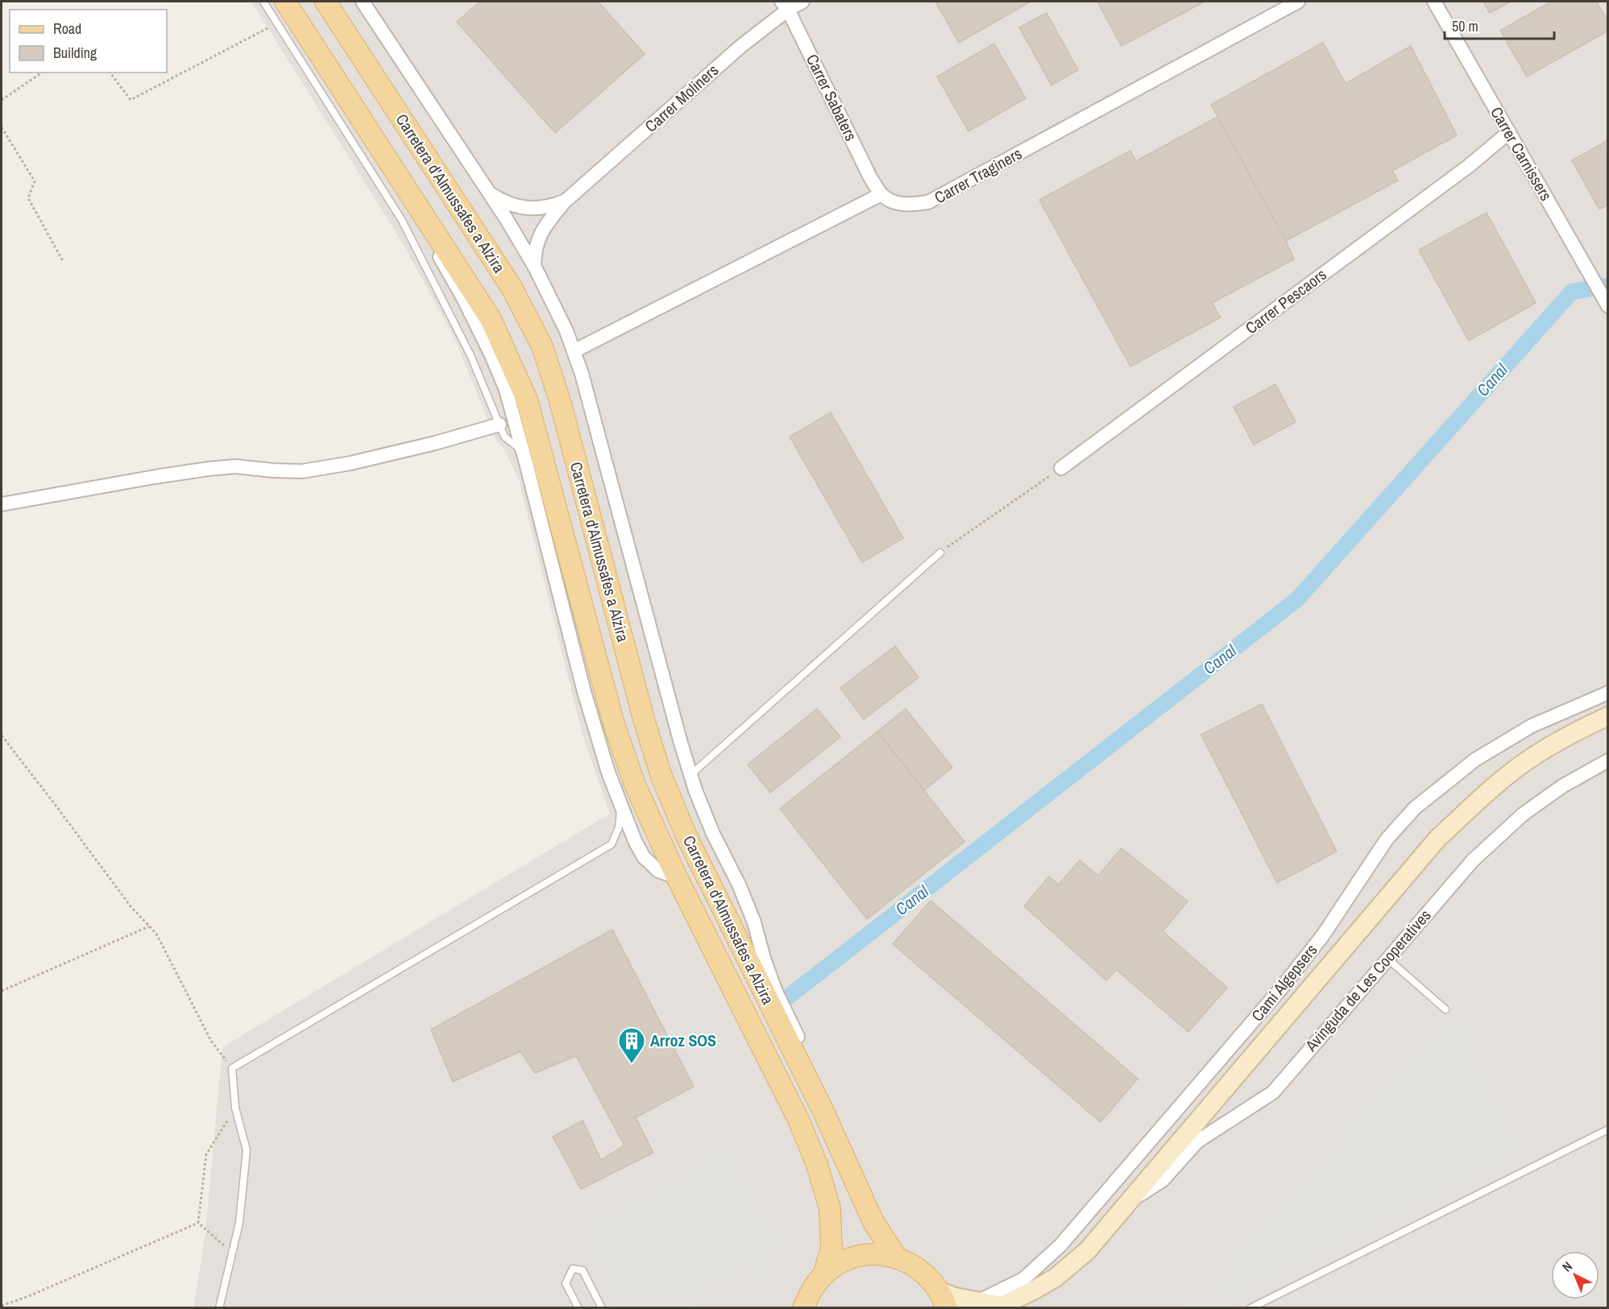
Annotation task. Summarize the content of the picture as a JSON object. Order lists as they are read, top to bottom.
{
  "streets": {
    "main road": ["Carretera d'Almussafes a Alzira"],
    "street": [
      "Carrer Sabaters",
      "Carrer Moliners",
      "Carrer Carnissers",
      "Carrer Traginers",
      "Carrer Pescaors",
      "Avinguda de Les Cooperatives",
      "Camí Algepsers"
    ]
  },
  "crossings": [
    ["Carrer Sabaters", "Carrer Moliners"],
    ["Carrer Sabaters", "Carrer Traginers"],
    ["Carrer Moliners", "Carretera d'Almussafes a Alzira"],
    ["Carrer Carnissers", "Carrer Pescaors"]
  ],
  "water": ["Canal"],
  "places": {
    "building": ["Arroz SOS"]
  },
  "legend": ["Road", "Building"],
  "scale_bar": "50 m",
  "north": "top left"
}
